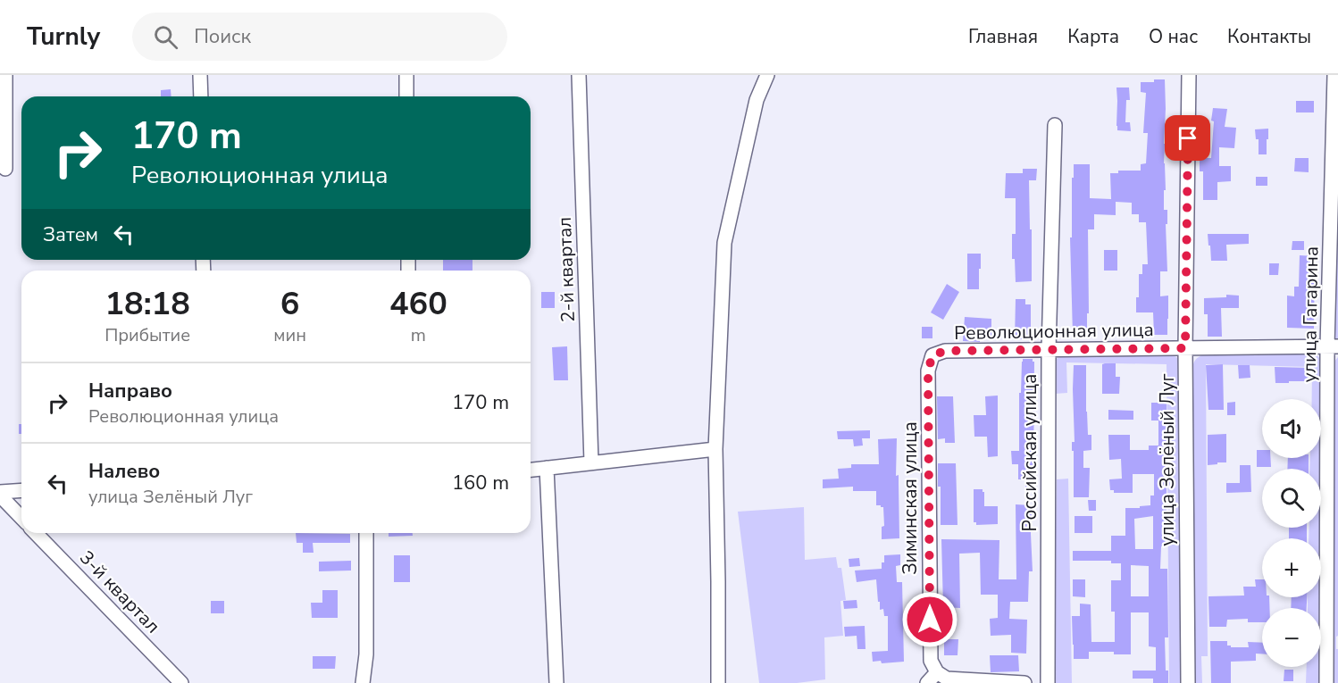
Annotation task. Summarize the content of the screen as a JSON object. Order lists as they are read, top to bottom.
{
  "streets": {
    "street": [
      "2-й квартал",
      "улица Гагарина",
      "Революционная улица",
      "Российская улица",
      "улица Зелёный Луг",
      "Зиминская улица",
      "3-й квартал"
    ]
  },
  "crossings": [
    ["улица Гагарина", "Революционная улица"],
    ["Революционная улица", "Российская улица"],
    ["Революционная улица", "улица Зелёный Луг"],
    ["Революционная улица", "Зиминская улица"]
  ],
  "page": {
    "header": "Turnly",
    "search": "Поиск",
    "nav": [
      "Главная",
      "Карта",
      "О нас",
      "Контакты"
    ],
    "turn": ["170 m", "Революционная улица"],
    "then": "Затем",
    "eta": [
      "18:18",
      "Прибытие",
      "6",
      "мин",
      "460",
      "m"
    ],
    "list": [
      {
        "name": "Направо",
        "note": "Революционная улица",
        "value": "170 m"
      },
      {
        "name": "Налево",
        "note": "улица Зелёный Луг",
        "value": "160 m"
      }
    ],
    "map_buttons": ["+", "−"]
  }
}
